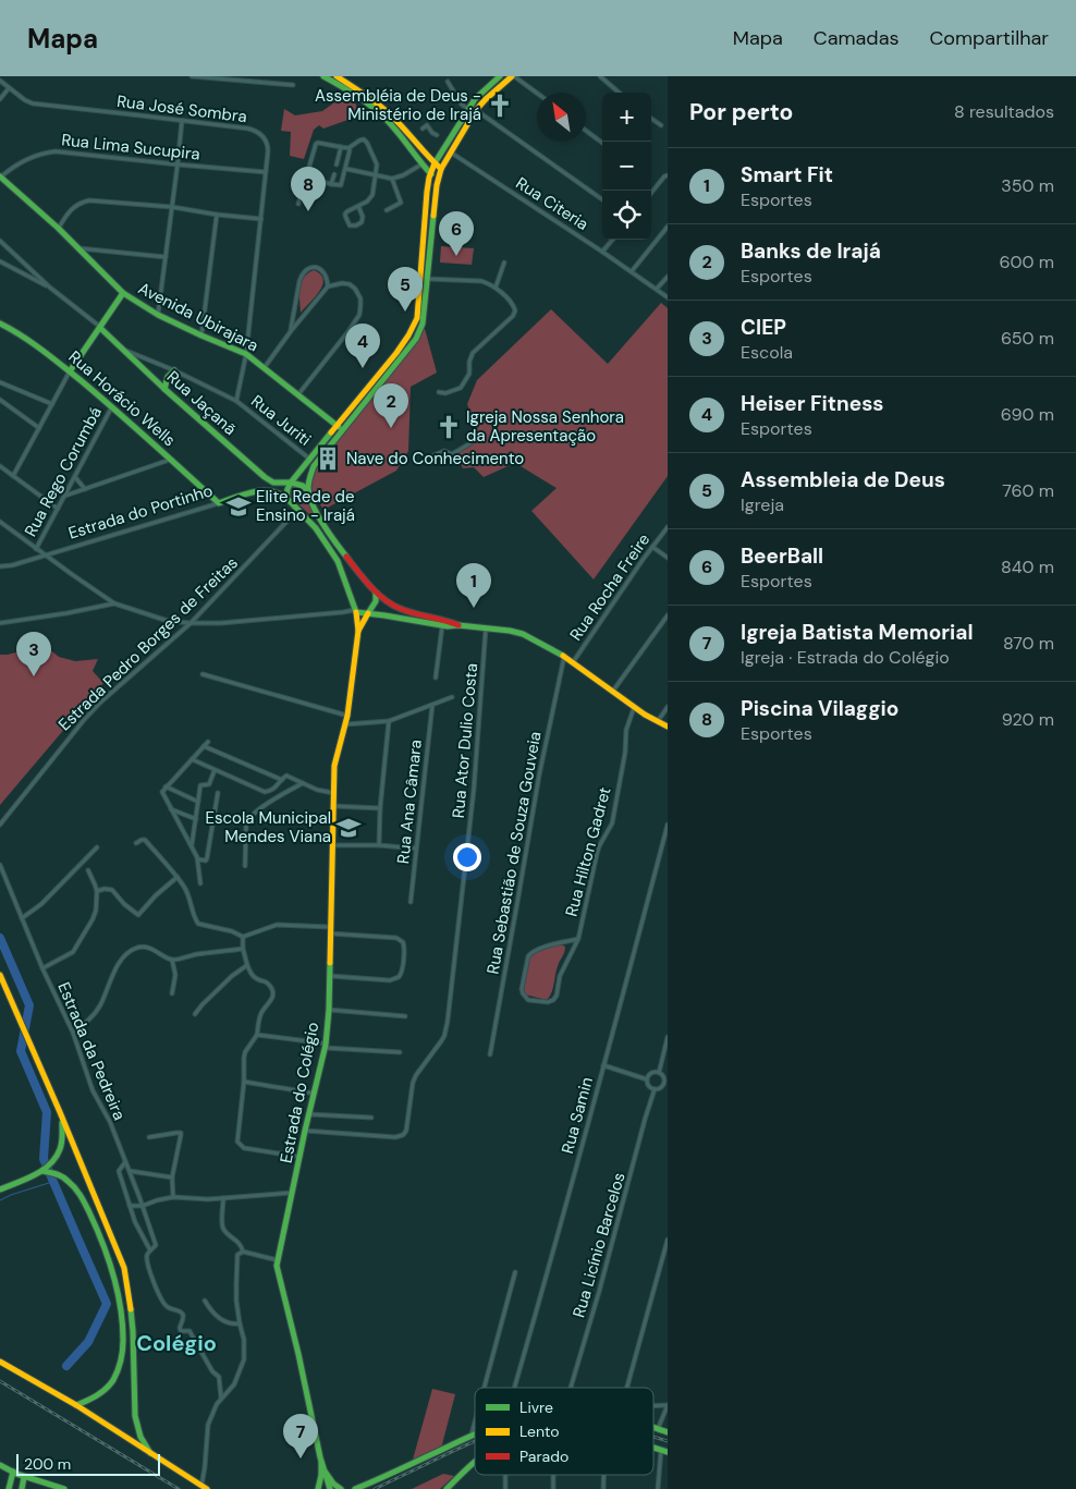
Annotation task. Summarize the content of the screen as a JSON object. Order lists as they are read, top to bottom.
{
  "streets": {
    "main road": [
      "Avenida Ubirajara",
      "Rua Horácio Wells",
      "Rua Jaçanã",
      "Estrada do Portinho",
      "Estrada do Colégio"
    ],
    "street": [
      "Rua José Sombra",
      "Rua Lima Sucupira",
      "Rua Citeria",
      "Rua Juriti",
      "Rua Rego Corumbá",
      "Rua Rocha Freire",
      "Estrada Pedro Borges de Freitas",
      "Rua Ator Dulio Costa",
      "Rua Ana Câmara",
      "Rua Hilton Gadret",
      "Rua Sebastião de Souza Gouveia",
      "Estrada da Pedreira",
      "Rua Samin",
      "Rua Licínio Barcelos"
    ]
  },
  "crossings": [
    ["Rua José Sombra", "Rua Lima Sucupira"],
    ["Rua José Sombra", "Avenida Ubirajara"],
    ["Rua José Sombra", "Rua Juriti"],
    ["Rua Lima Sucupira", "Avenida Ubirajara"],
    ["Rua Horácio Wells", "Rua Rego Corumbá"],
    ["Rua Horácio Wells", "Estrada do Portinho"],
    ["Rua Jaçanã", "Rua Juriti"],
    ["Estrada do Portinho", "Estrada do Colégio"],
    ["Estrada Pedro Borges de Freitas", "Estrada do Colégio"],
    ["Rua Ator Dulio Costa", "Estrada do Colégio"]
  ],
  "districts": ["Colégio"],
  "places": {
    "church": ["Assembléia de Deus - Ministério de Irajá", "Igreja Nossa Senhora da Apresentação"],
    "building": ["Nave do Conhecimento"],
    "school or university": ["Elite Rede de Ensino - Irajá", "Escola Municipal Mendes Viana"]
  },
  "legend": ["Livre", "Lento", "Parado"],
  "scale_bar": "200 m",
  "north": "top left",
  "page": {
    "header": "Mapa",
    "nav": ["Mapa", "Camadas", "Compartilhar"],
    "heading": ["Por perto", "8 resultados"],
    "map_buttons": ["+", "−"],
    "list": [
      {
        "mark": "1",
        "name": "Smart Fit",
        "note": "Esportes",
        "value": "350 m"
      },
      {
        "mark": "2",
        "name": "Banks de Irajá",
        "note": "Esportes",
        "value": "600 m"
      },
      {
        "mark": "3",
        "name": "CIEP",
        "note": "Escola",
        "value": "650 m"
      },
      {
        "mark": "4",
        "name": "Heiser Fitness",
        "note": "Esportes",
        "value": "690 m"
      },
      {
        "mark": "5",
        "name": "Assembleia de Deus",
        "note": "Igreja",
        "value": "760 m"
      },
      {
        "mark": "6",
        "name": "BeerBall",
        "note": "Esportes",
        "value": "840 m"
      },
      {
        "mark": "7",
        "name": "Igreja Batista Memorial",
        "note": "Igreja · Estrada do Colégio",
        "value": "870 m"
      },
      {
        "mark": "8",
        "name": "Piscina Vilaggio",
        "note": "Esportes",
        "value": "920 m"
      }
    ],
    "pins": [
      "8",
      "6",
      "5",
      "4",
      "2",
      "1",
      "3",
      "7"
    ],
    "scale": "200 m"
  }
}
